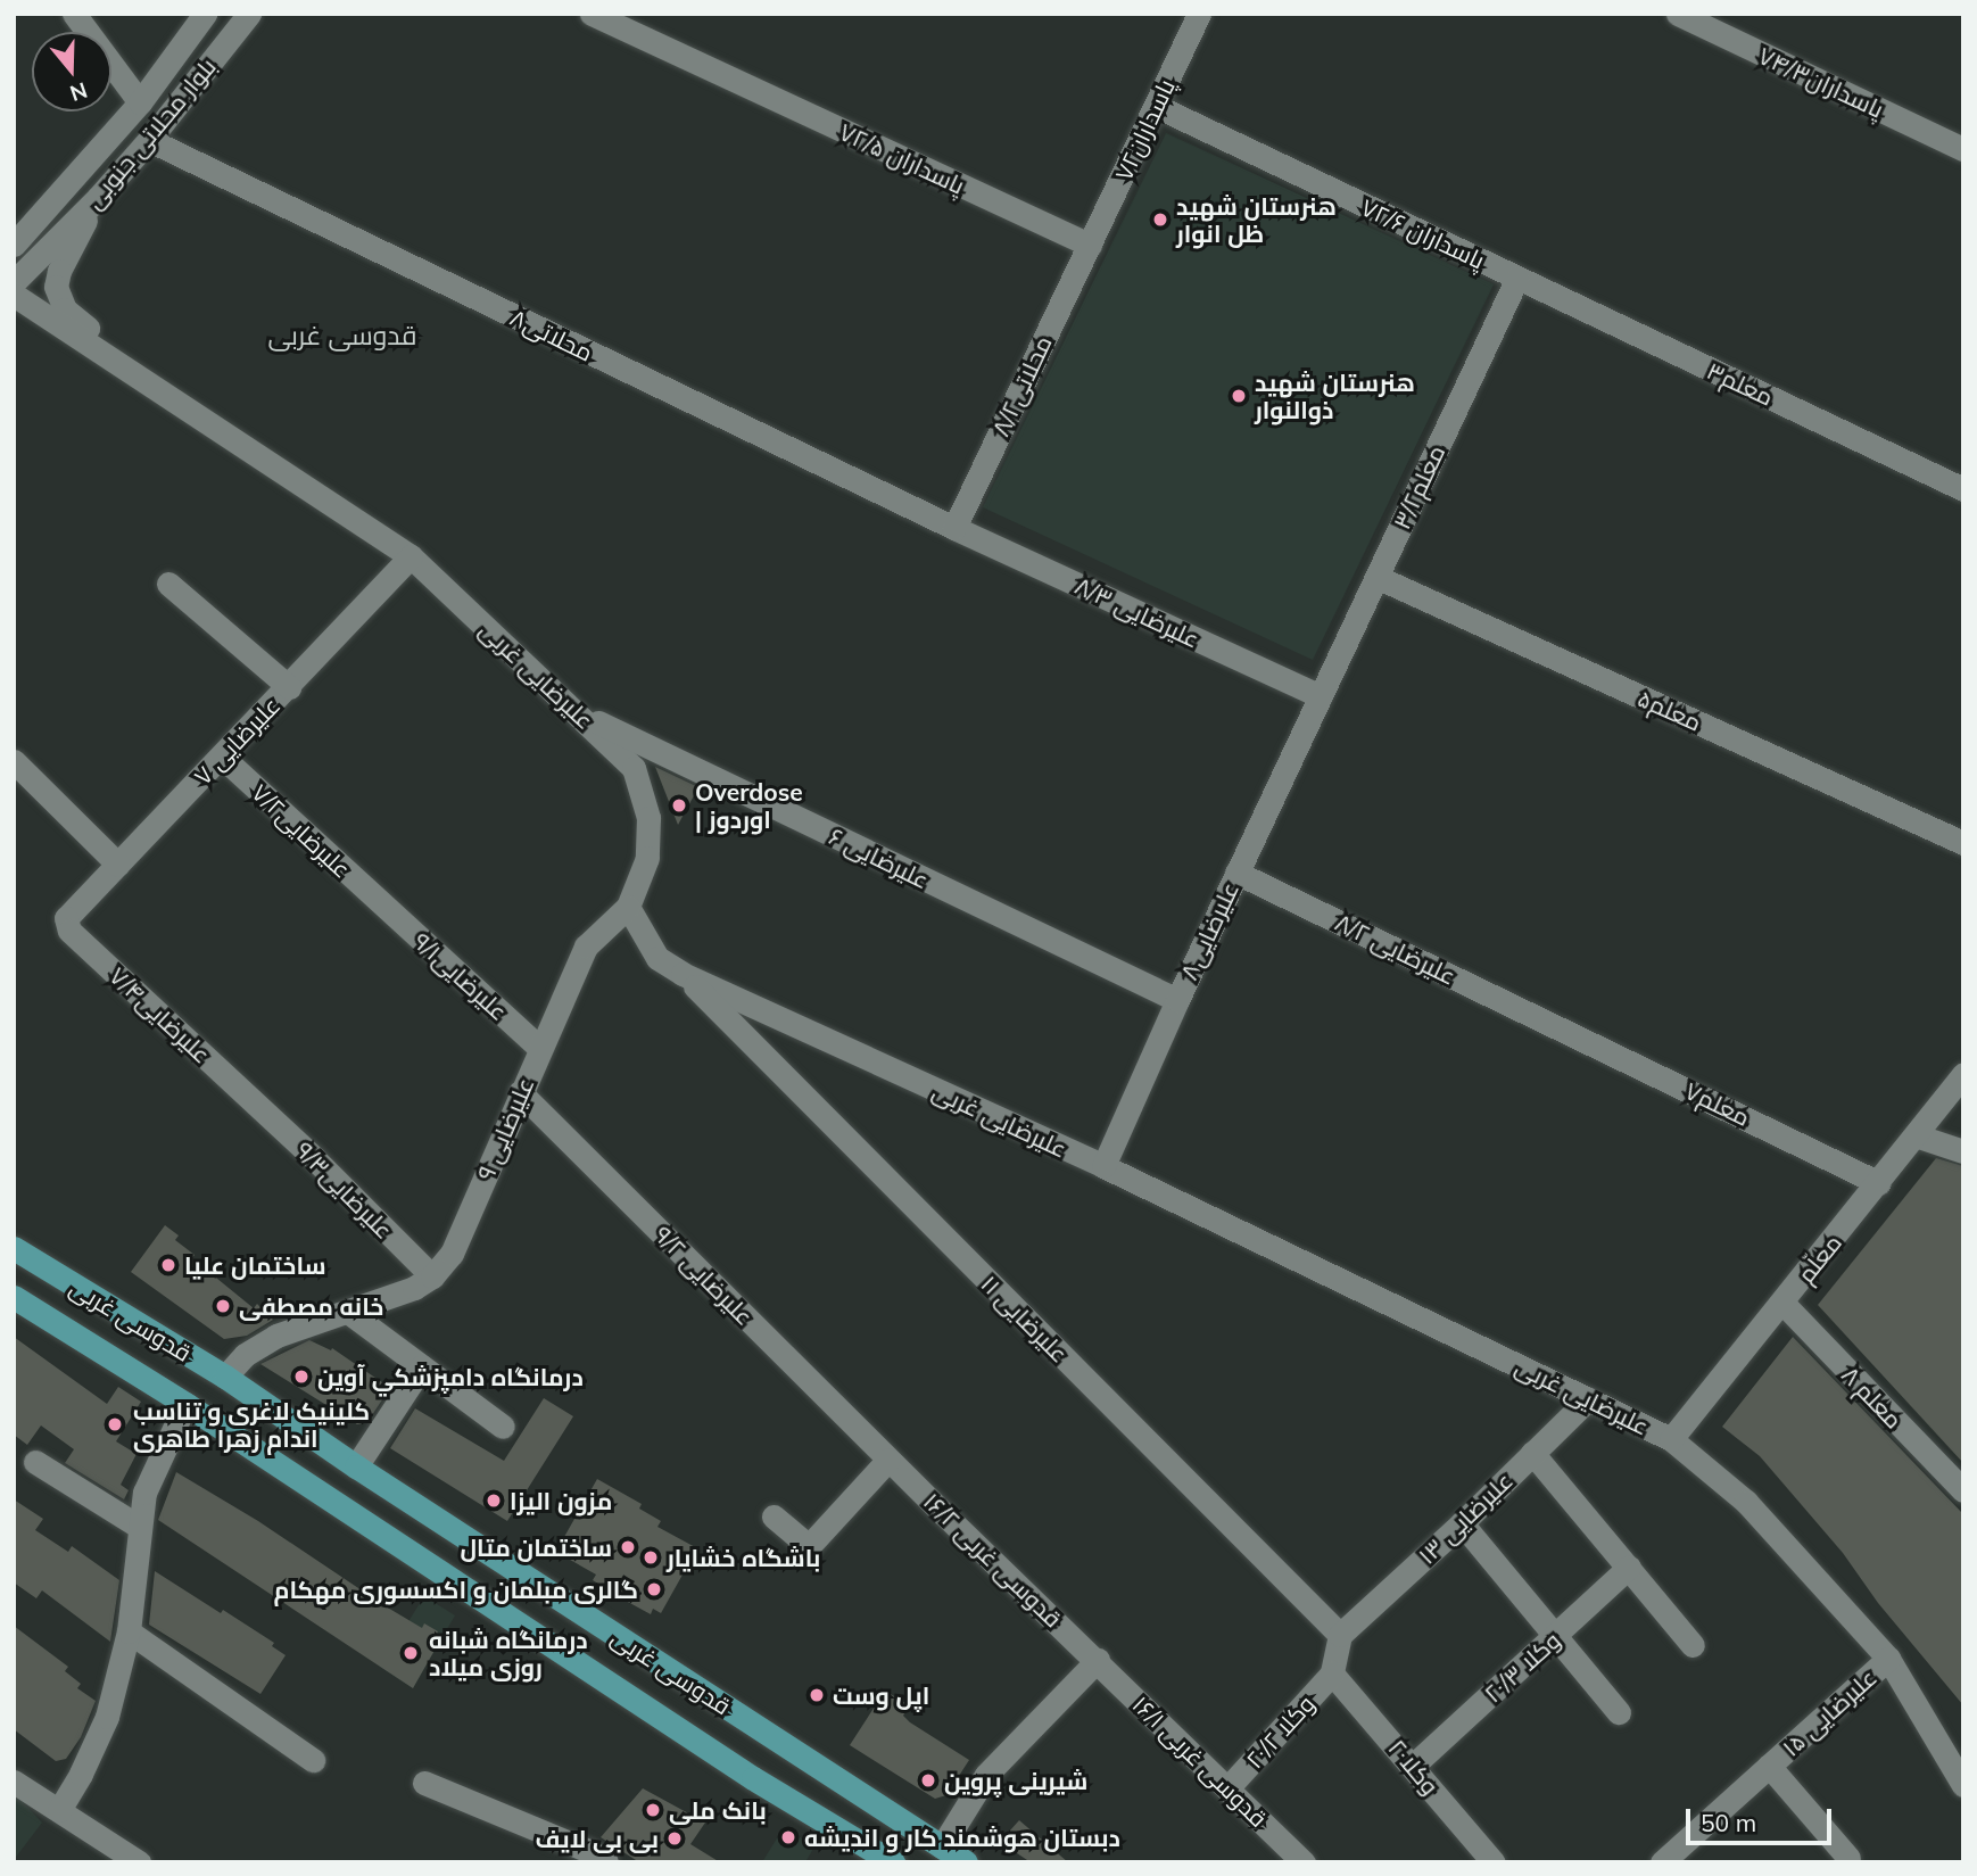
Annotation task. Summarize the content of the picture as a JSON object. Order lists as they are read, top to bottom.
{
  "streets": {
    "main road": ["قدوسی غربی"],
    "street": [
      "پاسداران۷۴/۳",
      "پاسداران۷۲",
      "بلوار محلاتی جنوبی",
      "۷۲/۵ پاسداران",
      "۷۲/۶ پاسداران",
      "محلاتی۸",
      "معلم۳",
      "محلاتی۸/۲",
      "معلم۳/۲",
      "۸/۳ علیرضایی",
      "علیرضایی غربی",
      "معلم۵",
      "۷ علیرضایی",
      "علیرضایی۷/۲",
      "۶ علیرضایی",
      "علیرضایی۸",
      "علیرضایی ۸/۲",
      "علیرضایی۹/۱",
      "علیرضایی۷/۴",
      "معلم۷",
      "۹ علیرضایی",
      "علیرضایی۹/۳",
      "معلّم",
      "۹/۲ علیرضایی",
      "۱۱ علیرضایی",
      "۸ معلم",
      "۱۳ علیرضایی",
      "۱۶/۲ قدوسی غربی",
      "وکلا ۲۰/۳",
      "۱۵ علیرضایی",
      "وکلا ۲۰/۲",
      "۱۶/۱ قدوسی غربی",
      "وکلا۲۰"
    ]
  },
  "crossings": [
    ["پاسداران۷۲", "۷۲/۵ پاسداران"],
    ["پاسداران۷۲", "۷۲/۶ پاسداران"],
    ["پاسداران۷۲", "محلاتی۸/۲"],
    ["بلوار محلاتی جنوبی", "محلاتی۸"],
    ["بلوار محلاتی جنوبی", "علیرضایی غربی"],
    ["۷۲/۵ پاسداران", "محلاتی۸/۲"],
    ["۷۲/۶ پاسداران", "معلم۳"],
    ["۷۲/۶ پاسداران", "معلم۳/۲"],
    ["محلاتی۸", "محلاتی۸/۲"],
    ["محلاتی۸", "۸/۳ علیرضایی"],
    ["معلم۳", "معلم۳/۲"],
    ["محلاتی۸/۲", "۸/۳ علیرضایی"],
    ["معلم۳/۲", "۸/۳ علیرضایی"],
    ["معلم۳/۲", "معلم۵"],
    ["معلم۳/۲", "علیرضایی۸"],
    ["۸/۳ علیرضایی", "علیرضایی۸"],
    ["علیرضایی غربی", "۷ علیرضایی"],
    ["علیرضایی غربی", "۶ علیرضایی"],
    ["علیرضایی غربی", "علیرضایی۸"],
    ["علیرضایی غربی", "۹ علیرضایی"],
    ["علیرضایی غربی", "معلّم"],
    ["علیرضایی غربی", "۱۱ علیرضایی"],
    ["علیرضایی غربی", "۱۳ علیرضایی"],
    ["علیرضایی غربی", "۱۵ علیرضایی"],
    ["۷ علیرضایی", "علیرضایی۷/۲"],
    ["۷ علیرضایی", "علیرضایی۷/۴"],
    ["علیرضایی۷/۲", "علیرضایی۹/۱"],
    ["۶ علیرضایی", "علیرضایی۸"],
    ["علیرضایی۸", "علیرضایی ۸/۲"],
    ["علیرضایی ۸/۲", "معلم۷"],
    ["علیرضایی۹/۱", "۹ علیرضایی"],
    ["علیرضایی۷/۴", "علیرضایی۹/۳"],
    ["معلم۷", "معلّم"],
    ["۹ علیرضایی", "علیرضایی۹/۳"],
    ["۹ علیرضایی", "۹/۲ علیرضایی"],
    ["معلّم", "۸ معلم"],
    ["۹/۲ علیرضایی", "۱۶/۲ قدوسی غربی"],
    ["۱۱ علیرضایی", "۱۳ علیرضایی"],
    ["۱۶/۲ قدوسی غربی", "۱۶/۱ قدوسی غربی"],
    ["وکلا ۲۰/۳", "وکلا۲۰"],
    ["وکلا ۲۰/۲", "۱۶/۱ قدوسی غربی"],
    ["وکلا ۲۰/۲", "وکلا۲۰"]
  ],
  "districts": ["قدوسی غربی"],
  "places": [
    "هنرستان شهید ظل انوار",
    "هنرستان شهید ذوالنوار",
    "Overdose | اوردوز",
    "ساختمان علیا",
    "خانه مصطفی",
    "درمانگاه دامپزشكي آوين",
    "کلینیک لاغری و تناسب اندام زهرا طاهری",
    "مزون الیزا",
    "ساختمان متال",
    "باشگاه خشایار",
    "گالری مبلمان و اکسسوری مهکام",
    "درمانگاه شبانه روزی میلاد",
    "اپل وست",
    "شیرینی پروین",
    "بانک ملی",
    "دبستان هوشمند کار و اندیشه",
    "بی بی لایف"
  ],
  "scale_bar": "50 m",
  "north": "bottom"
}
